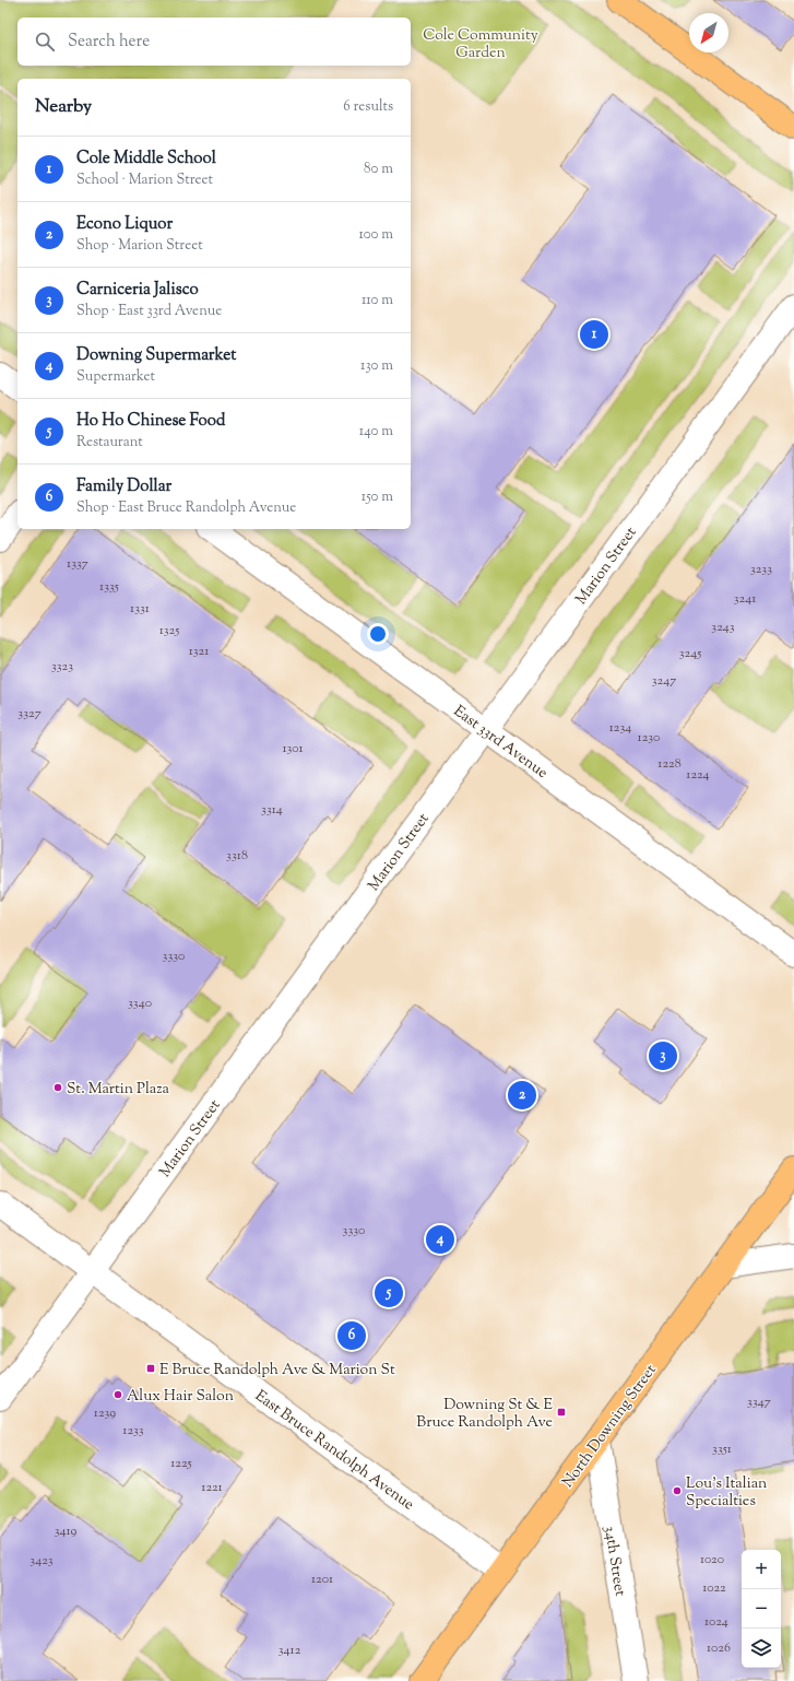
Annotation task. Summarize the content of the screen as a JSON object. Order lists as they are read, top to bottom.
{
  "streets": {
    "main road": ["North Downing Street"],
    "street": [
      "Marion Street",
      "East 33rd Avenue",
      "East Bruce Randolph Avenue",
      "34th Street"
    ]
  },
  "crossings": [
    ["Marion Street", "East 33rd Avenue"],
    ["Marion Street", "East Bruce Randolph Avenue"],
    ["North Downing Street", "East Bruce Randolph Avenue"],
    ["North Downing Street", "34th Street"]
  ],
  "parks": ["Cole Community Garden"],
  "places": {
    "other": ["St. Martin Plaza", "Alux Hair Salon", "Lou's Italian Specialties"],
    "transit": ["E Bruce Randolph Ave & Marion St", "Downing St & E Bruce Randolph Ave"]
  },
  "house_numbers": [
    "1337",
    "3233",
    "1335",
    "3241",
    "1331",
    "3243",
    "1325",
    "1321",
    "3245",
    "3323",
    "3247",
    "3327",
    "1234",
    "1230",
    "1301",
    "1228",
    "1224",
    "3314",
    "3318",
    "3330",
    "3340",
    "3330",
    "3347",
    "1239",
    "1233",
    "3351",
    "1225",
    "1221",
    "3419",
    "1020",
    "3423",
    "1201",
    "1022",
    "1024",
    "1026",
    "3412"
  ],
  "north": "bottom left",
  "page": {
    "search": "Search here",
    "heading": ["Nearby", "6 results"],
    "list": [
      {
        "mark": "1",
        "name": "Cole Middle School",
        "note": "School · Marion Street",
        "value": "80 m"
      },
      {
        "mark": "2",
        "name": "Econo Liquor",
        "note": "Shop · Marion Street",
        "value": "100 m"
      },
      {
        "mark": "3",
        "name": "Carniceria Jalisco",
        "note": "Shop · East 33rd Avenue",
        "value": "110 m"
      },
      {
        "mark": "4",
        "name": "Downing Supermarket",
        "note": "Supermarket",
        "value": "130 m"
      },
      {
        "mark": "5",
        "name": "Ho Ho Chinese Food",
        "note": "Restaurant",
        "value": "140 m"
      },
      {
        "mark": "6",
        "name": "Family Dollar",
        "note": "Shop · East Bruce Randolph Avenue",
        "value": "150 m"
      }
    ],
    "pins": [
      "1",
      "3",
      "2",
      "4",
      "5",
      "6"
    ],
    "map_buttons": ["+", "−"]
  }
}
